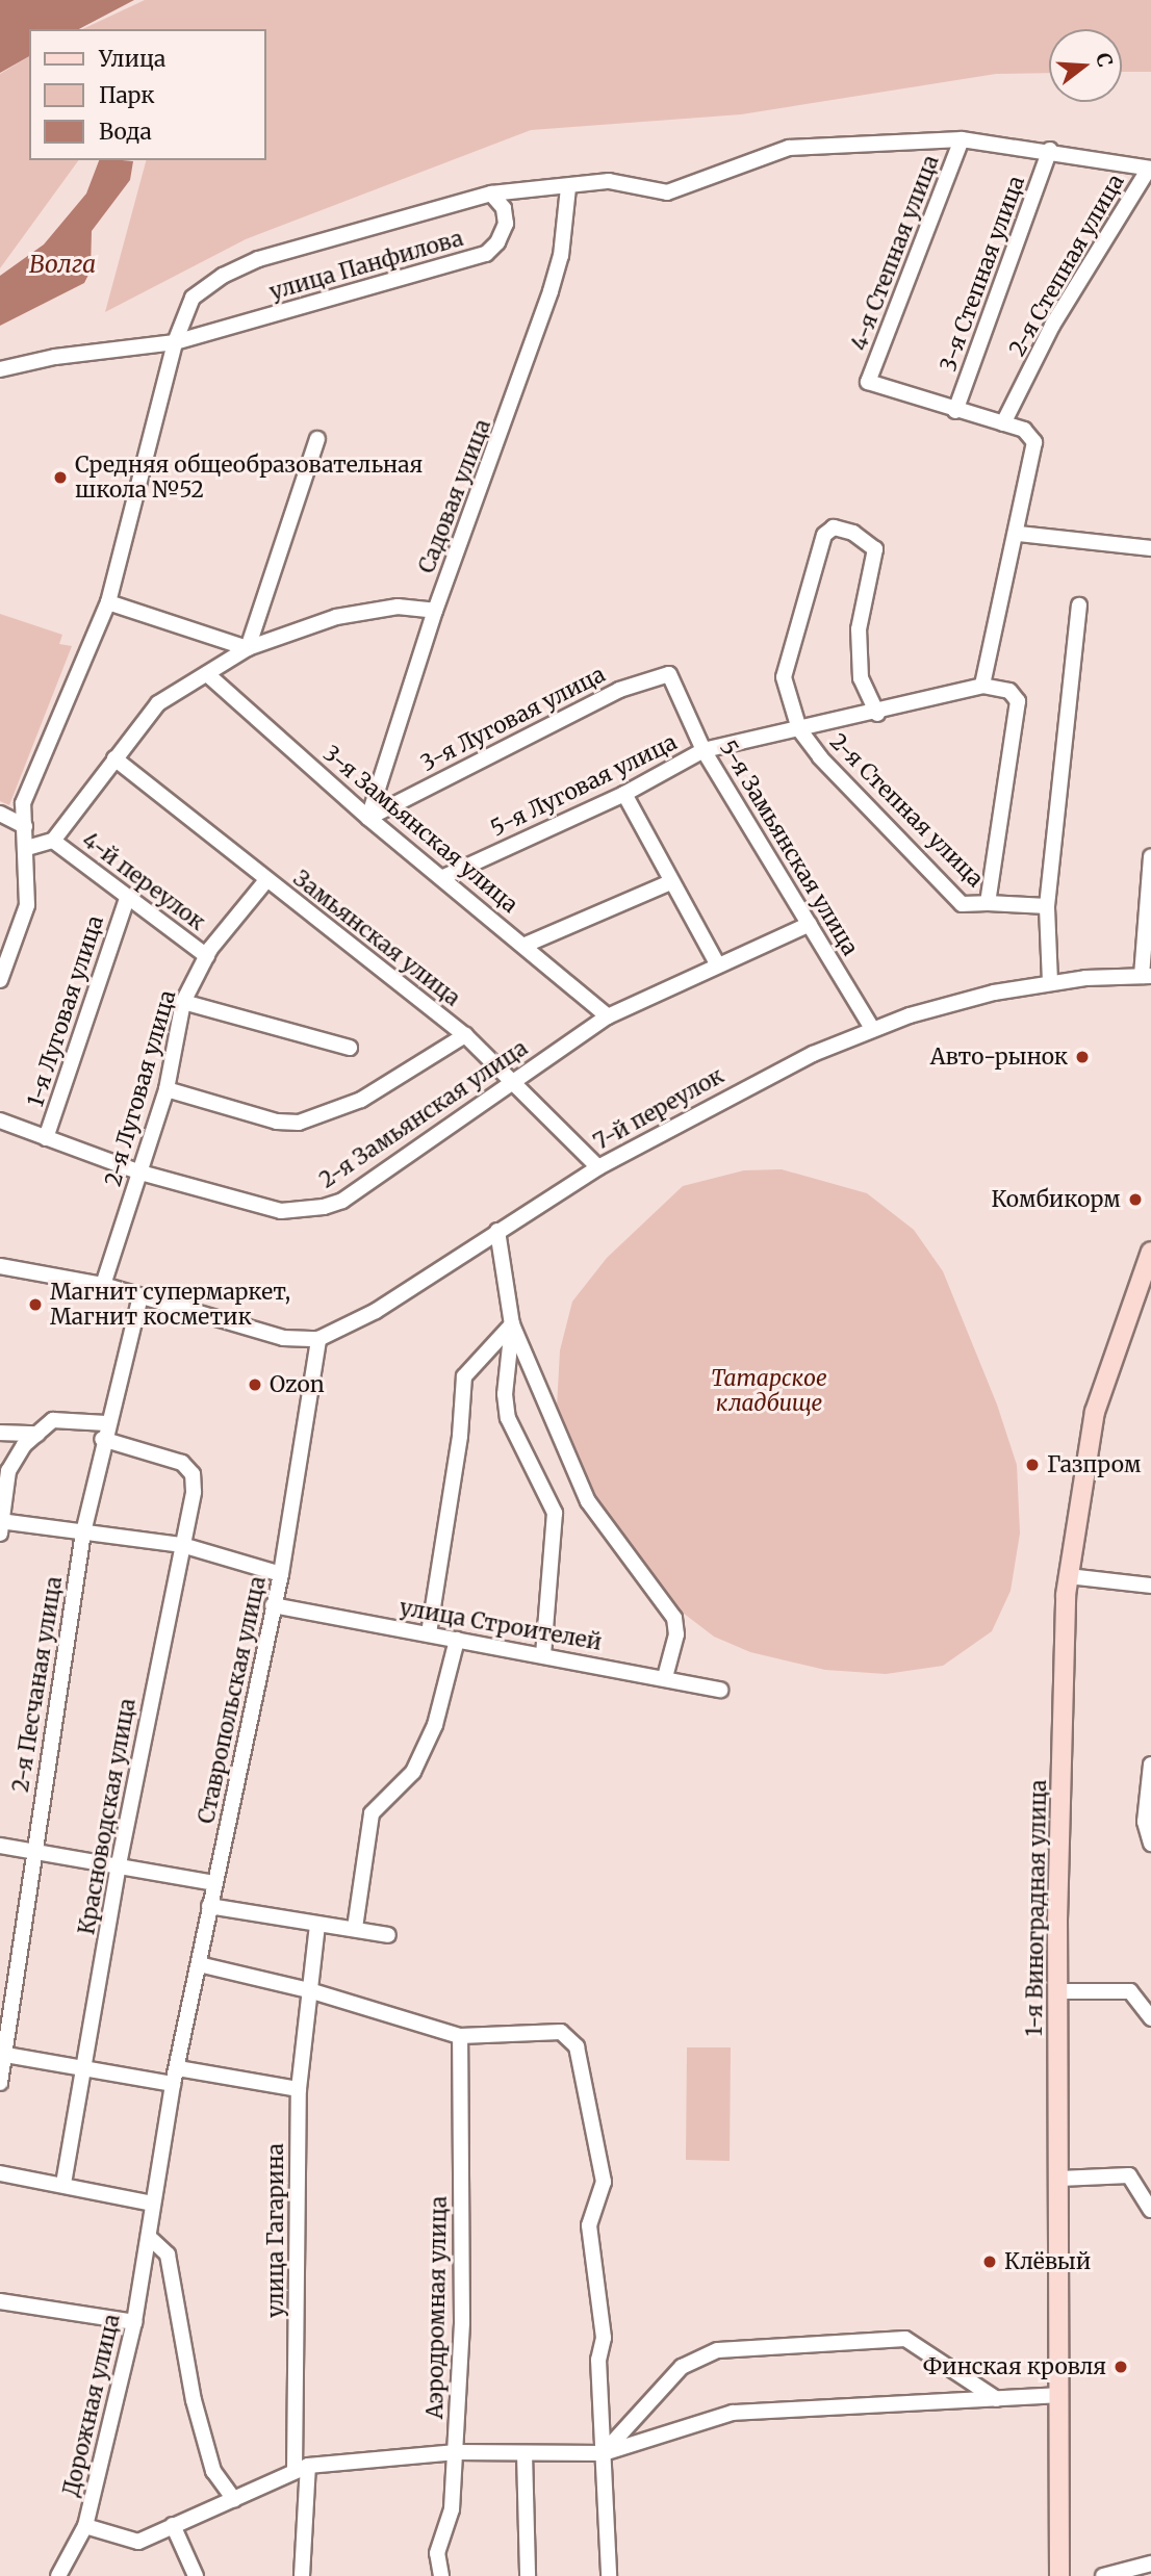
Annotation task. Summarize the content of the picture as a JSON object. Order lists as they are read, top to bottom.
{
  "streets": {
    "main road": ["1-я Виноградная улица"],
    "street": [
      "4-я Степная улица",
      "улица Панфилова",
      "2-я Степная улица",
      "3-я Степная улица",
      "Садовая улица",
      "3-я Луговая улица",
      "5-я Луговая улица",
      "3-я Замьянская улица",
      "5-я Замьянская улица",
      "4-й переулок",
      "Замьянская улица",
      "1-я Луговая улица",
      "2-я Луговая улица",
      "7-й переулок",
      "2-я Замьянская улица",
      "улица Строителей",
      "2-я Песчаная улица",
      "Ставропольская улица",
      "Красноводская улица",
      "улица Гагарина",
      "Аэродромная улица",
      "Дорожная улица"
    ]
  },
  "crossings": [
    ["4-я Степная улица", "3-я Степная улица"],
    ["2-я Степная улица", "5-я Луговая улица"],
    ["Садовая улица", "3-я Луговая улица"],
    ["Садовая улица", "3-я Замьянская улица"],
    ["3-я Луговая улица", "3-я Замьянская улица"],
    ["3-я Луговая улица", "5-я Замьянская улица"],
    ["5-я Луговая улица", "3-я Замьянская улица"],
    ["5-я Луговая улица", "5-я Замьянская улица"],
    ["3-я Замьянская улица", "2-я Замьянская улица"],
    ["5-я Замьянская улица", "7-й переулок"],
    ["5-я Замьянская улица", "2-я Замьянская улица"],
    ["4-й переулок", "1-я Луговая улица"],
    ["4-й переулок", "2-я Луговая улица"],
    ["Замьянская улица", "2-я Луговая улица"],
    ["Замьянская улица", "7-й переулок"],
    ["Замьянская улица", "2-я Замьянская улица"],
    ["1-я Луговая улица", "2-я Замьянская улица"],
    ["2-я Луговая улица", "2-я Замьянская улица"],
    ["7-й переулок", "Ставропольская улица"],
    ["улица Строителей", "Ставропольская улица"],
    ["2-я Песчаная улица", "Красноводская улица"],
    ["Ставропольская улица", "Дорожная улица"]
  ],
  "water": ["Волга"],
  "parks": ["Татарское кладбище"],
  "places": [
    "Средняя общеобразовательная школа №52",
    "Авто-рынок",
    "Комбикорм",
    "Магнит супермаркет, Магнит косметик",
    "Ozon",
    "Газпром",
    "Клёвый",
    "Финская кровля"
  ],
  "legend": ["Улица", "Парк", "Вода"],
  "north": "right"
}
